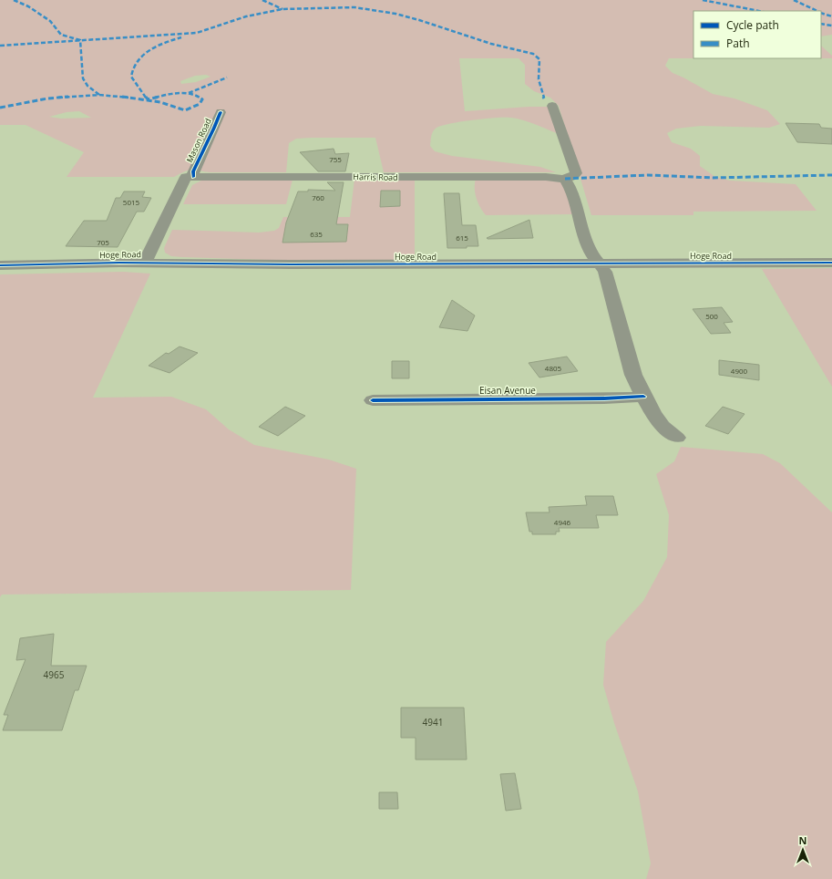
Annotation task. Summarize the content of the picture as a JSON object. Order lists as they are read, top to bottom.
{
  "streets": {
    "street": [
      "Mason Road",
      "Harris Road",
      "Hoge Road",
      "Eisan Avenue"
    ]
  },
  "crossings": [
    ["Mason Road", "Harris Road"],
    ["Mason Road", "Hoge Road"]
  ],
  "house_numbers": [
    "755",
    "760",
    "5015",
    "635",
    "615",
    "705",
    "500",
    "4805",
    "4900",
    "4946",
    "4965",
    "4941"
  ],
  "legend": ["Cycle path", "Path"],
  "north": "top"
}
